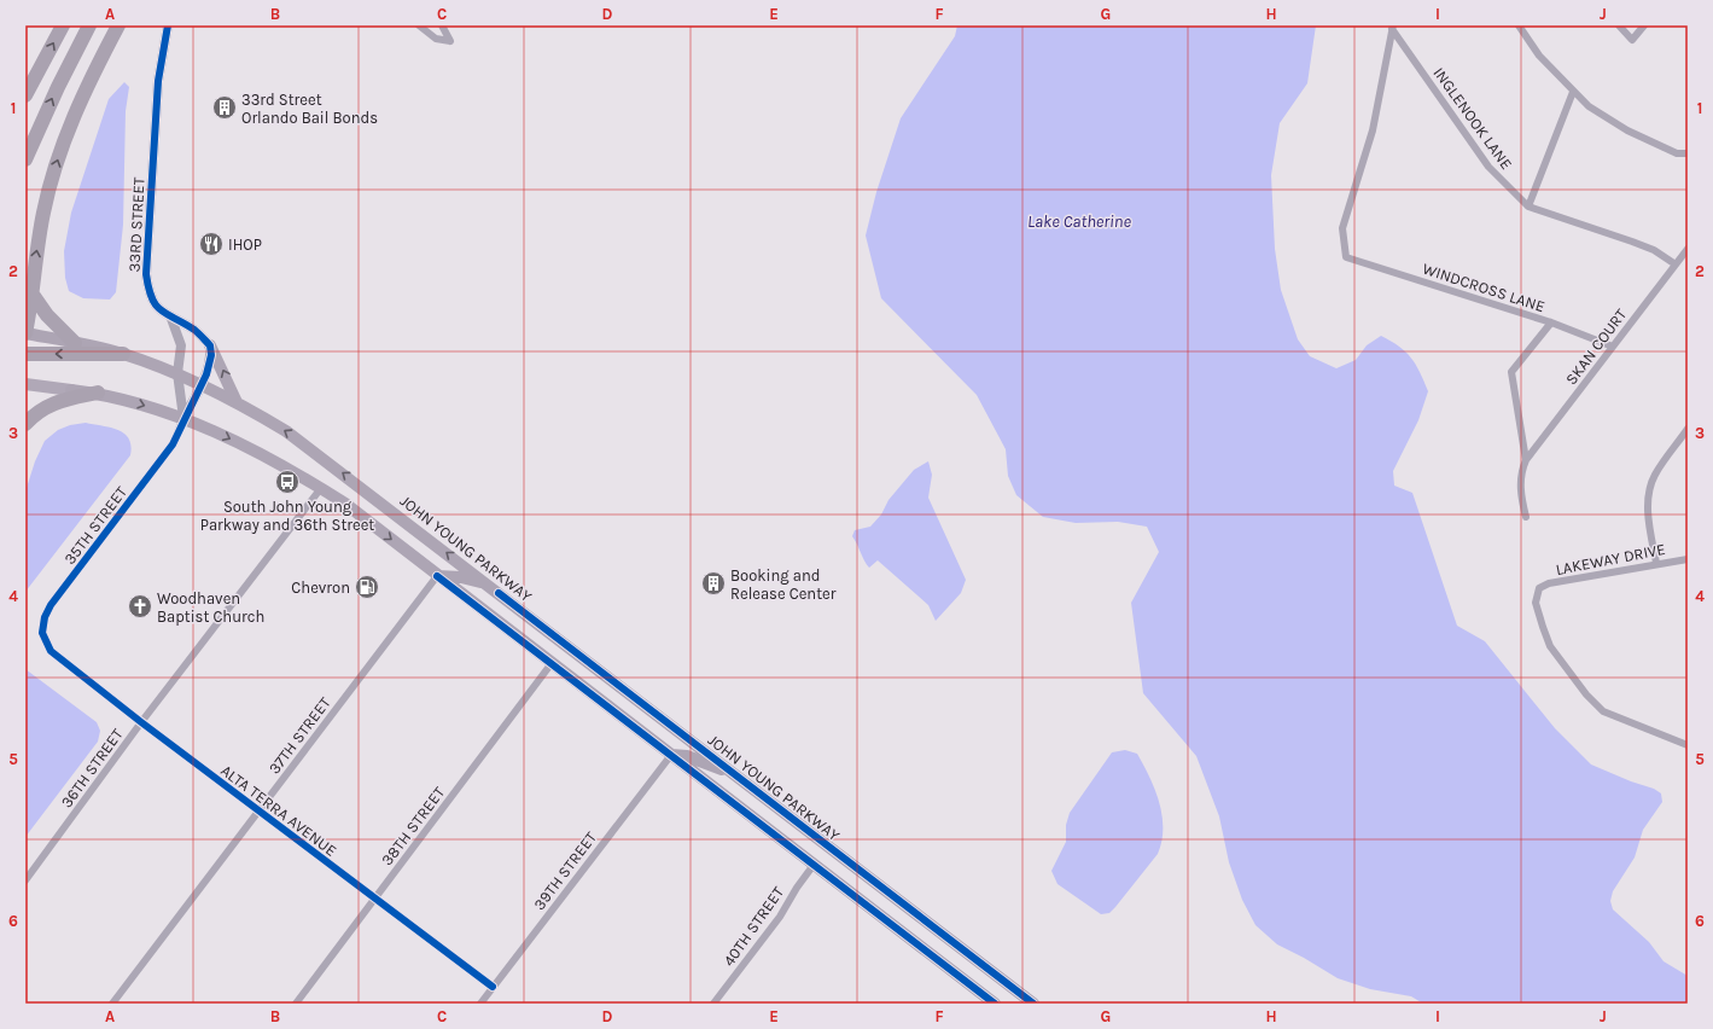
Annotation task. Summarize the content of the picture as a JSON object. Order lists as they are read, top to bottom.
{
  "streets": {
    "highway": ["JOHN YOUNG PARKWAY"],
    "street": [
      "INGLENOOK LANE",
      "33RD STREET",
      "WINDCROSS LANE",
      "SKAN COURT",
      "35TH STREET",
      "LAKEWAY DRIVE",
      "37TH STREET",
      "36TH STREET",
      "ALTA TERRA AVENUE",
      "38TH STREET",
      "39TH STREET",
      "40TH STREET"
    ]
  },
  "crossings": [
    ["INGLENOOK LANE", "WINDCROSS LANE"],
    ["INGLENOOK LANE", "SKAN COURT"],
    ["33RD STREET", "35TH STREET"],
    ["33RD STREET", "JOHN YOUNG PARKWAY"],
    ["WINDCROSS LANE", "SKAN COURT"],
    ["35TH STREET", "ALTA TERRA AVENUE"],
    ["37TH STREET", "ALTA TERRA AVENUE"],
    ["36TH STREET", "ALTA TERRA AVENUE"],
    ["ALTA TERRA AVENUE", "38TH STREET"],
    ["ALTA TERRA AVENUE", "39TH STREET"]
  ],
  "water": ["Lake Catherine"],
  "places": {
    "building": ["33rd Street Orlando Bail Bonds", "Booking and Release Center"],
    "restaurant": ["IHOP"],
    "bus stop": ["South John Young Parkway and 36th Street"],
    "fuel station": ["Chevron"],
    "church": ["Woodhaven Baptist Church"]
  },
  "grid": {
    "columns": [
      "A",
      "B",
      "C",
      "D",
      "E",
      "F",
      "G",
      "H",
      "I",
      "J"
    ],
    "rows": [
      "1",
      "2",
      "3",
      "4",
      "5",
      "6"
    ]
  }
}
